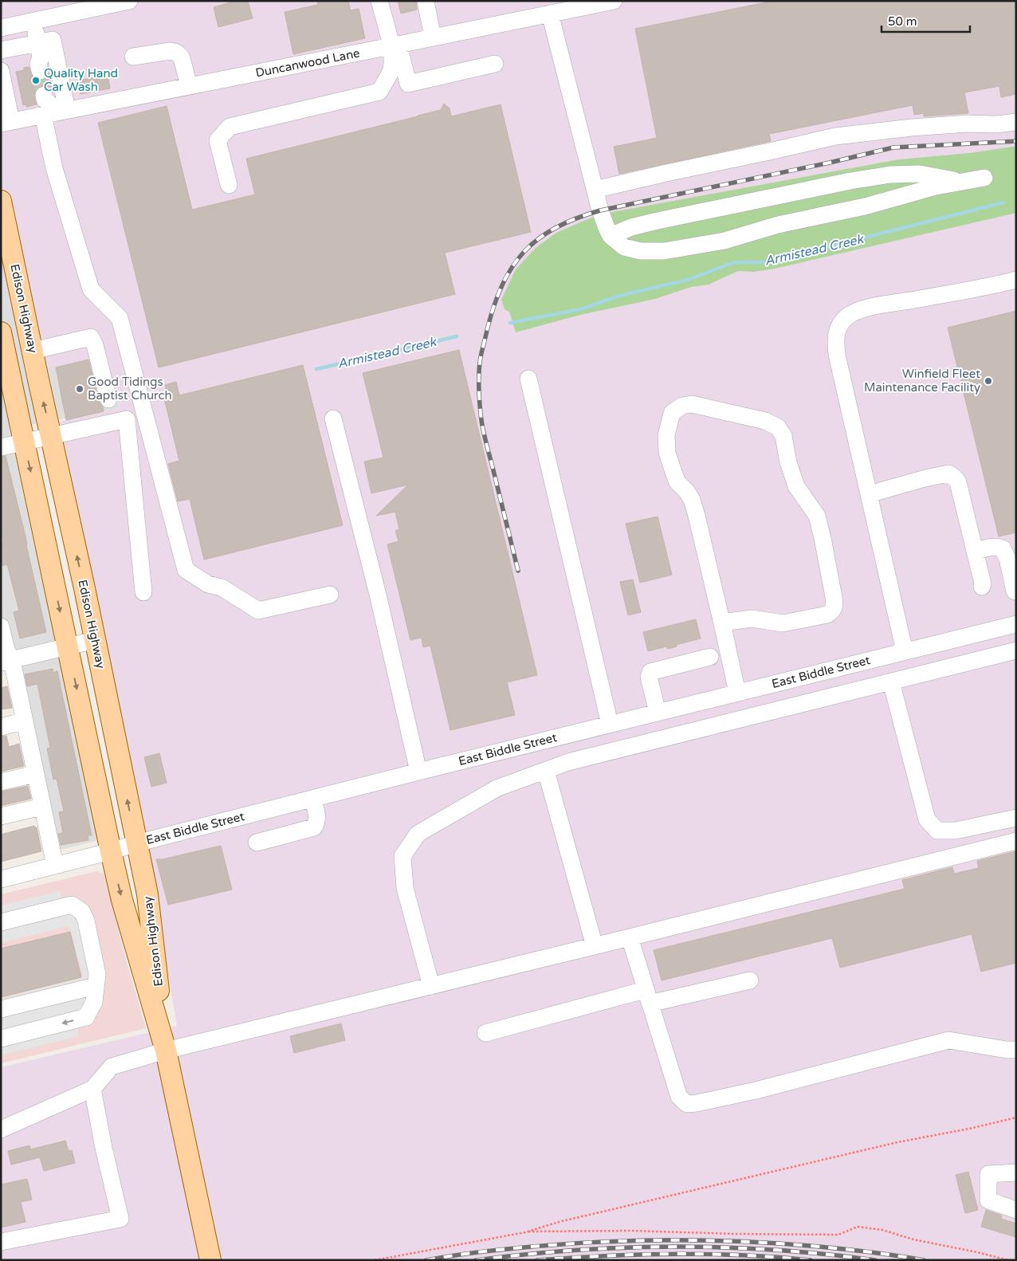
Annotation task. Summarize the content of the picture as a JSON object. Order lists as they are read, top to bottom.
{
  "streets": {
    "main road": ["Edison Highway"],
    "street": ["Duncanwood Lane", "East Biddle Street"]
  },
  "crossings": [
    ["Edison Highway", "East Biddle Street"]
  ],
  "water": ["Armistead Creek"],
  "places": ["Quality Hand Car Wash", "Winfield Fleet Maintenance Facility", "Good Tidings Baptist Church"],
  "scale_bar": "50 m"
}
